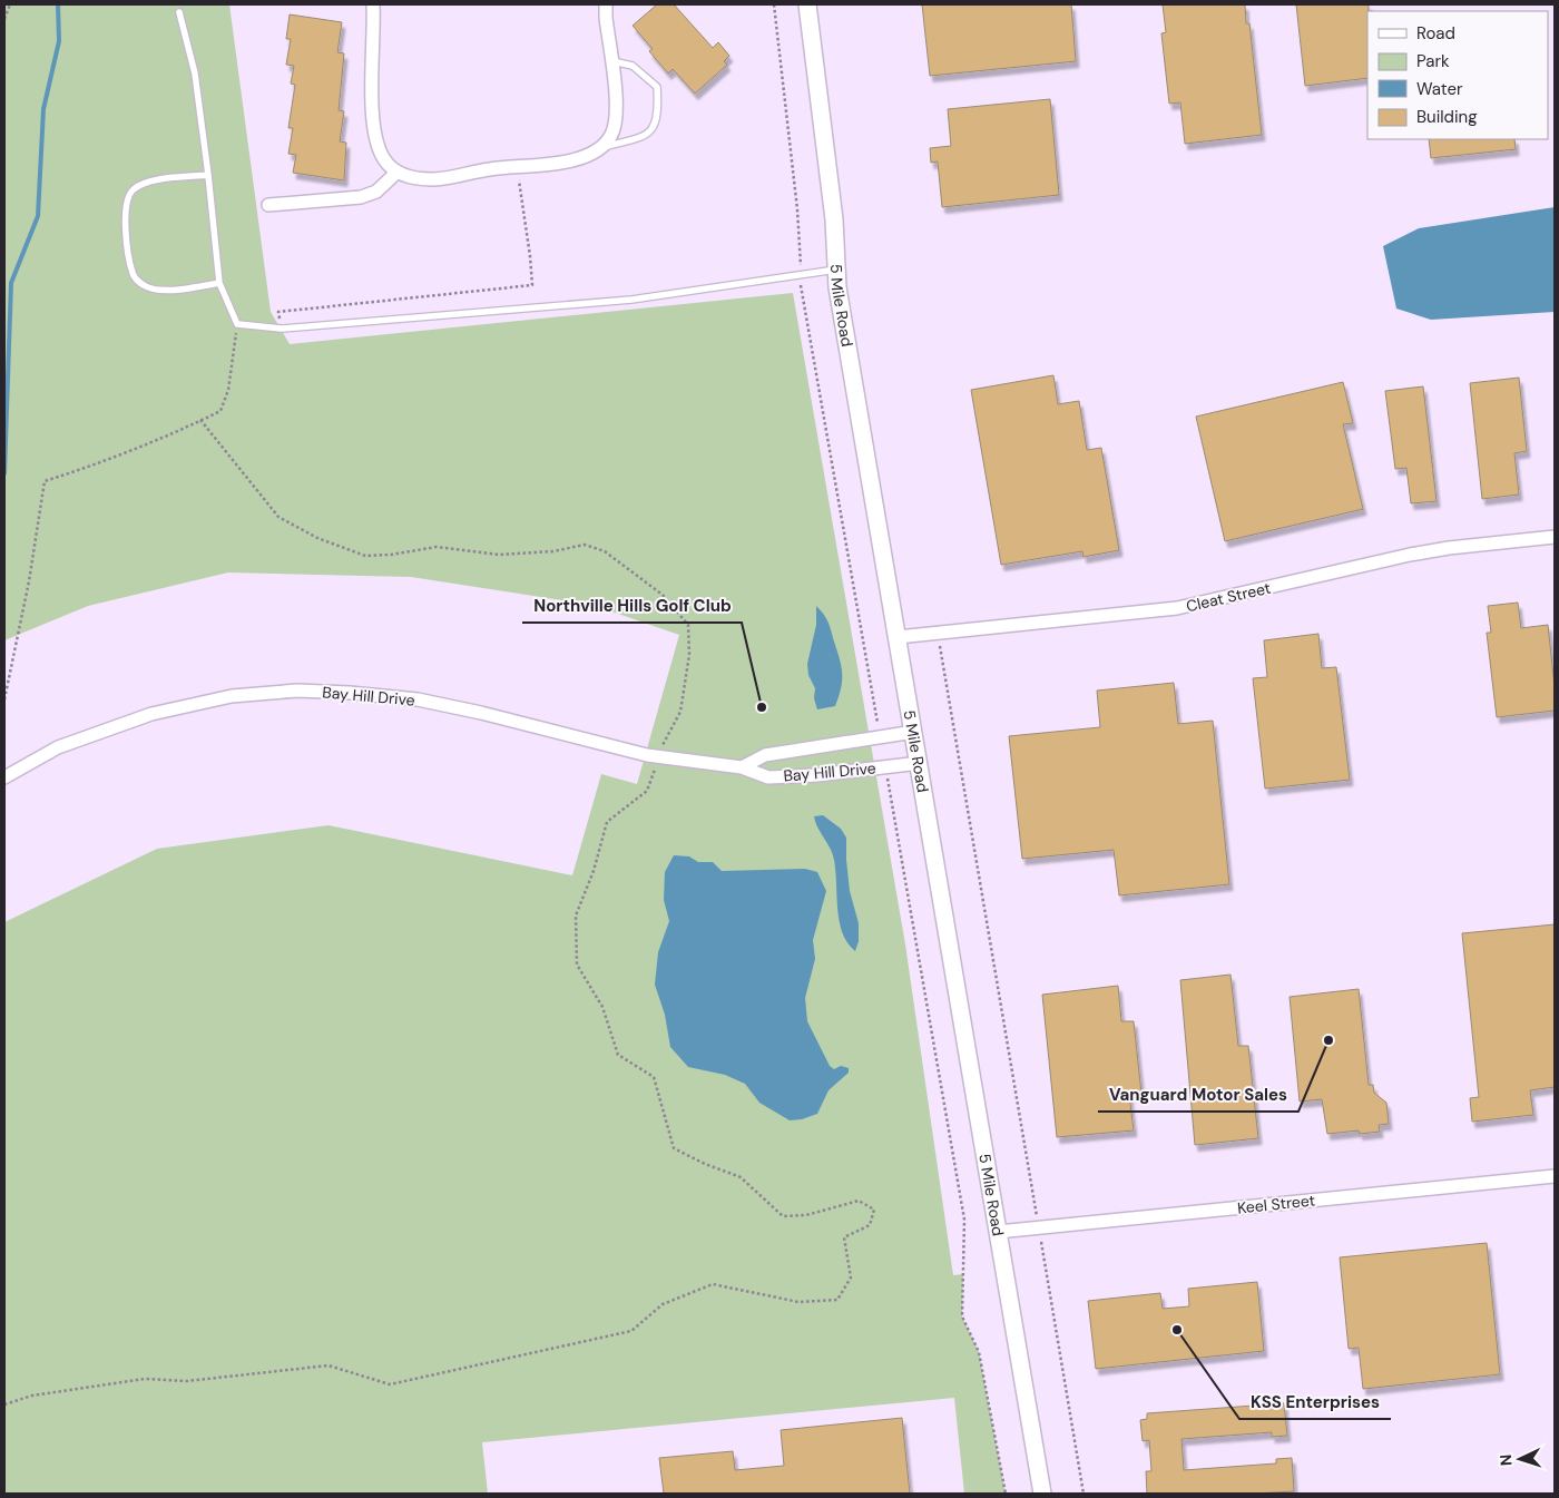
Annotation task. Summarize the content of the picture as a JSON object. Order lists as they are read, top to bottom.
{
  "streets": {
    "street": [
      "5 Mile Road",
      "Cleat Street",
      "Bay Hill Drive",
      "Keel Street"
    ]
  },
  "crossings": [
    ["5 Mile Road", "Cleat Street"],
    ["5 Mile Road", "Bay Hill Drive"],
    ["5 Mile Road", "Keel Street"]
  ],
  "places": ["Northville Hills Golf Club", "Vanguard Motor Sales", "KSS Enterprises"],
  "legend": [
    "Road",
    "Park",
    "Water",
    "Building"
  ],
  "north": "left"
}
